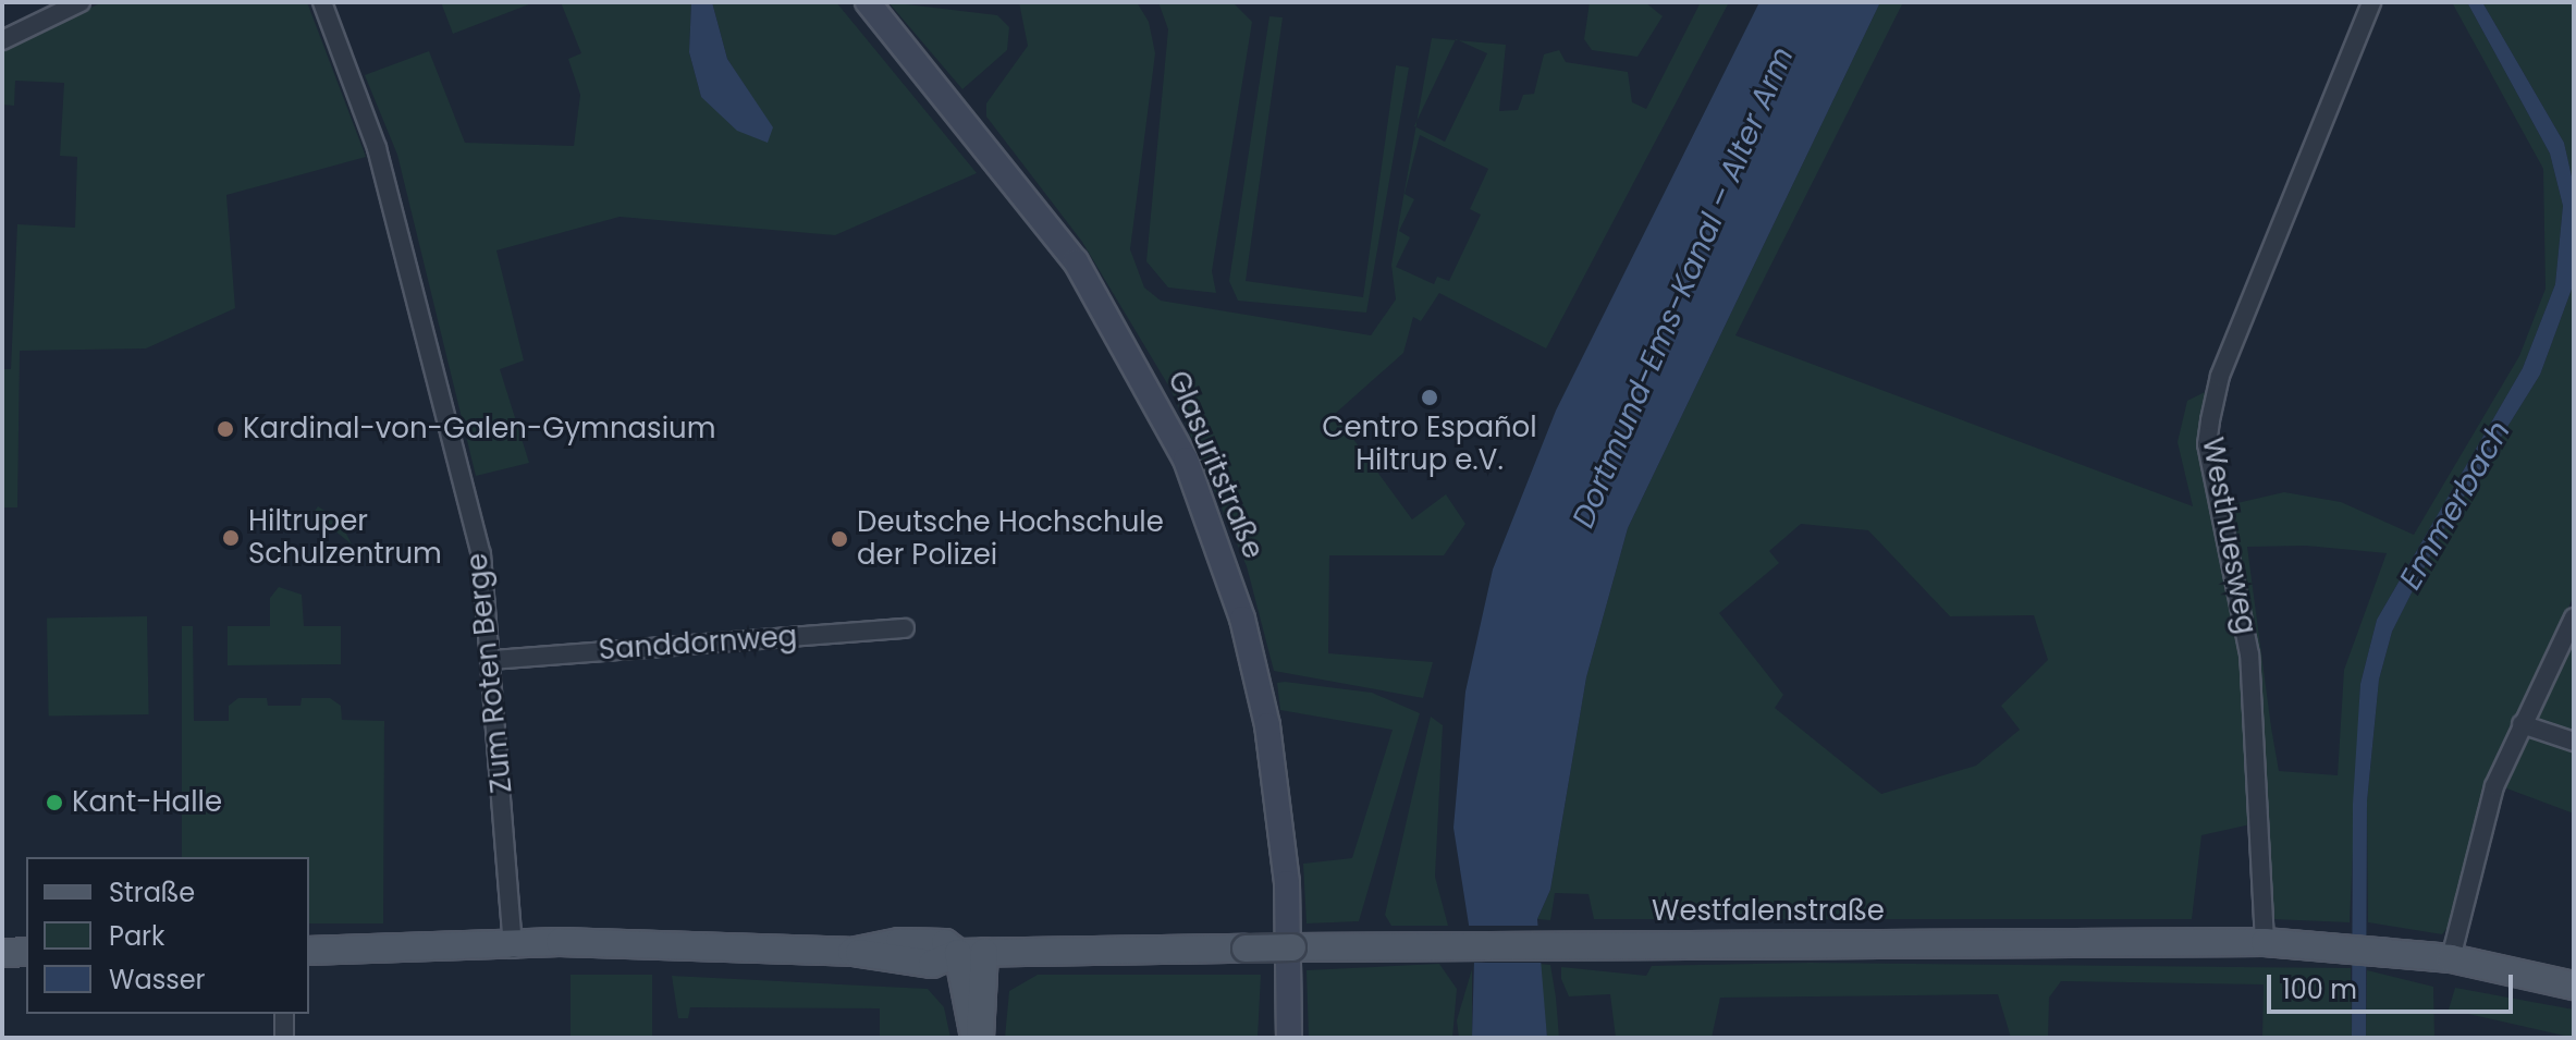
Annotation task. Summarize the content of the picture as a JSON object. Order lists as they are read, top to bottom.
{
  "streets": {
    "main road": ["Glasuritstraße", "Westfalenstraße"],
    "street": ["Westhuesweg", "Sanddornweg", "Zum Roten Berge"]
  },
  "crossings": [
    ["Westhuesweg", "Westfalenstraße"],
    ["Sanddornweg", "Zum Roten Berge"],
    ["Zum Roten Berge", "Westfalenstraße"]
  ],
  "water": ["Dortmund-Ems-Kanal – Alter Arm", "Emmerbach"],
  "places": [
    "Centro Español Hiltrup e.V.",
    "Kardinal-von-Galen-Gymnasium",
    "Hiltruper Schulzentrum",
    "Deutsche Hochschule der Polizei",
    "Kant-Halle"
  ],
  "legend": ["Straße", "Park", "Wasser"],
  "scale_bar": "100 m"
}
